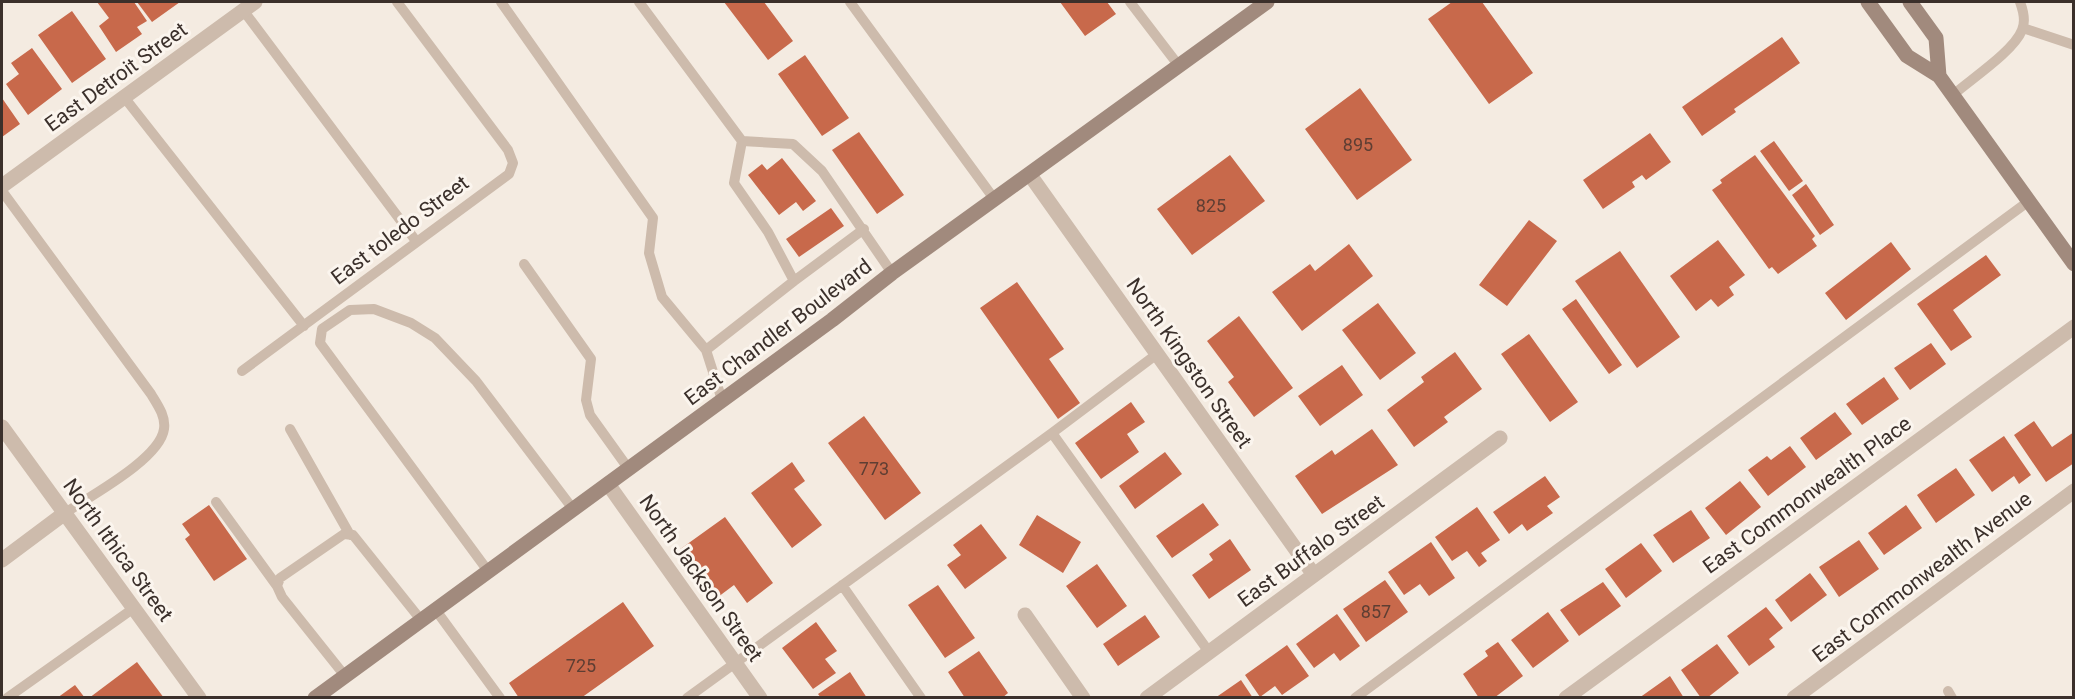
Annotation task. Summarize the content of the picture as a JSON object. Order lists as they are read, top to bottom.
{
  "streets": {
    "main road": ["East Chandler Boulevard"],
    "street": [
      "East Detroit Street",
      "North Kingston Street",
      "East Commonwealth Place",
      "North Ithica Street",
      "East Buffalo Street",
      "East Commonwealth Avenue",
      "North Jackson Street"
    ],
    "lane": ["East toledo Street"]
  },
  "crossings": [
    ["East Chandler Boulevard", "North Kingston Street"],
    ["East Chandler Boulevard", "North Jackson Street"],
    ["North Kingston Street", "East Buffalo Street"]
  ],
  "house_numbers": [
    "895",
    "825",
    "773",
    "857",
    "725"
  ]
}
